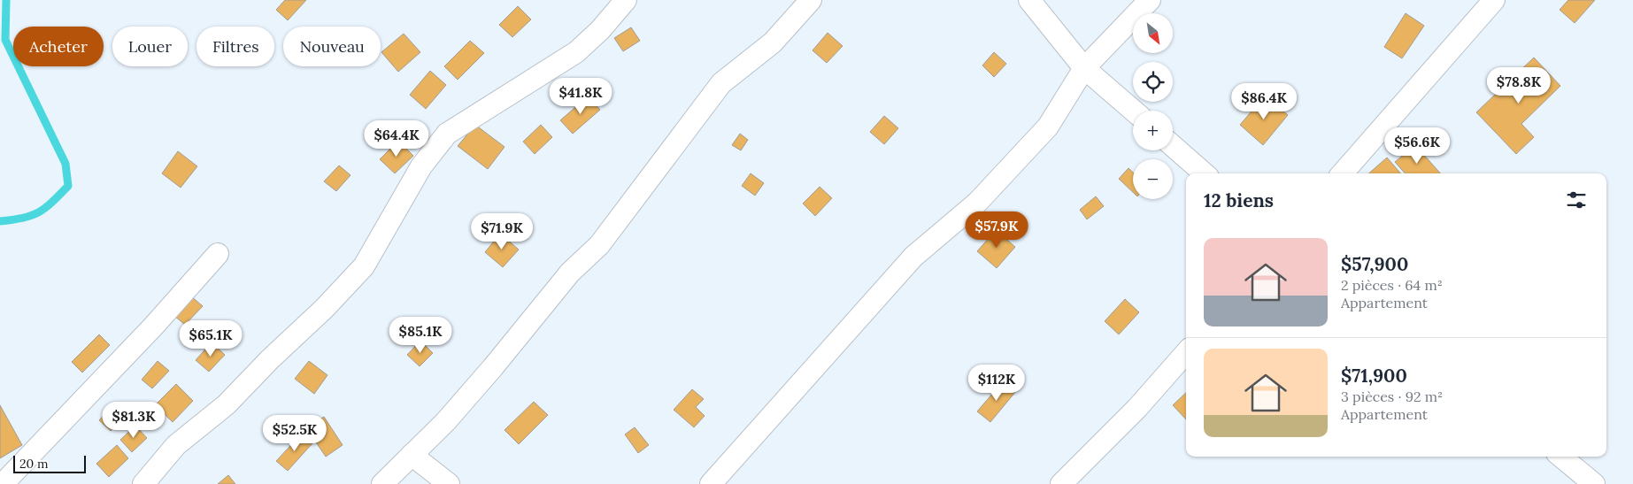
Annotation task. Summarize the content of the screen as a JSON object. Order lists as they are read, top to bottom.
{
  "scale_bar": "20 m",
  "north": "bottom right",
  "page": {
    "map_buttons": ["+", "−"],
    "chip": [
      "Acheter",
      "Louer",
      "Filtres",
      "Nouveau"
    ],
    "price": [
      "$78.8K",
      "$41.8K",
      "$86.4K",
      "$64.4K",
      "$56.6K",
      "$57.9K",
      "$71.9K",
      "$85.1K",
      "$65.1K",
      "$112K",
      "$81.3K",
      "$52.5K"
    ],
    "heading": "12 biens",
    "list": [
      {
        "name": "$57,900",
        "note": "2 pièces · 64 m² · Appartement"
      },
      {
        "name": "$71,900",
        "note": "3 pièces · 92 m² · Appartement"
      }
    ],
    "scale": "20 m"
  }
}
